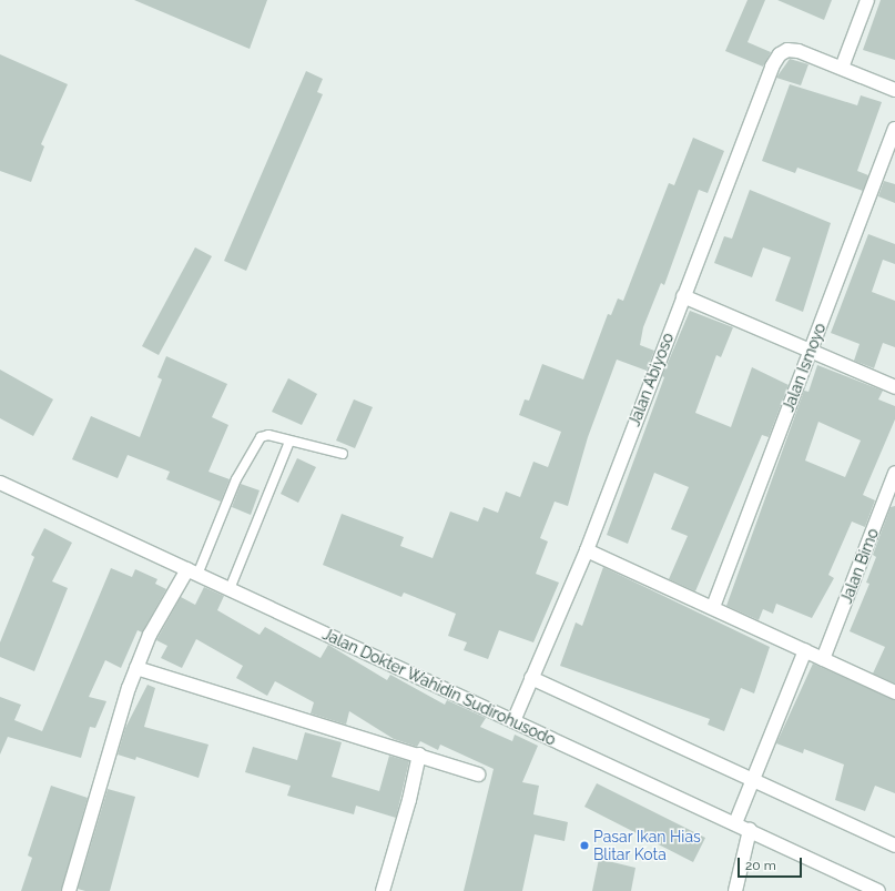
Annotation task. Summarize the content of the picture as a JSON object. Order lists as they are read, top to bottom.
{
  "streets": {
    "street": [
      "Jalan Ismoyo",
      "Jalan Abiyoso",
      "Jalan Bimo",
      "Jalan Dokter Wahidin Sudirohusodo"
    ]
  },
  "crossings": [
    ["Jalan Abiyoso", "Jalan Dokter Wahidin Sudirohusodo"]
  ],
  "places": ["Pasar Ikan Hias Blitar Kota"],
  "scale_bar": "20 m"
}
